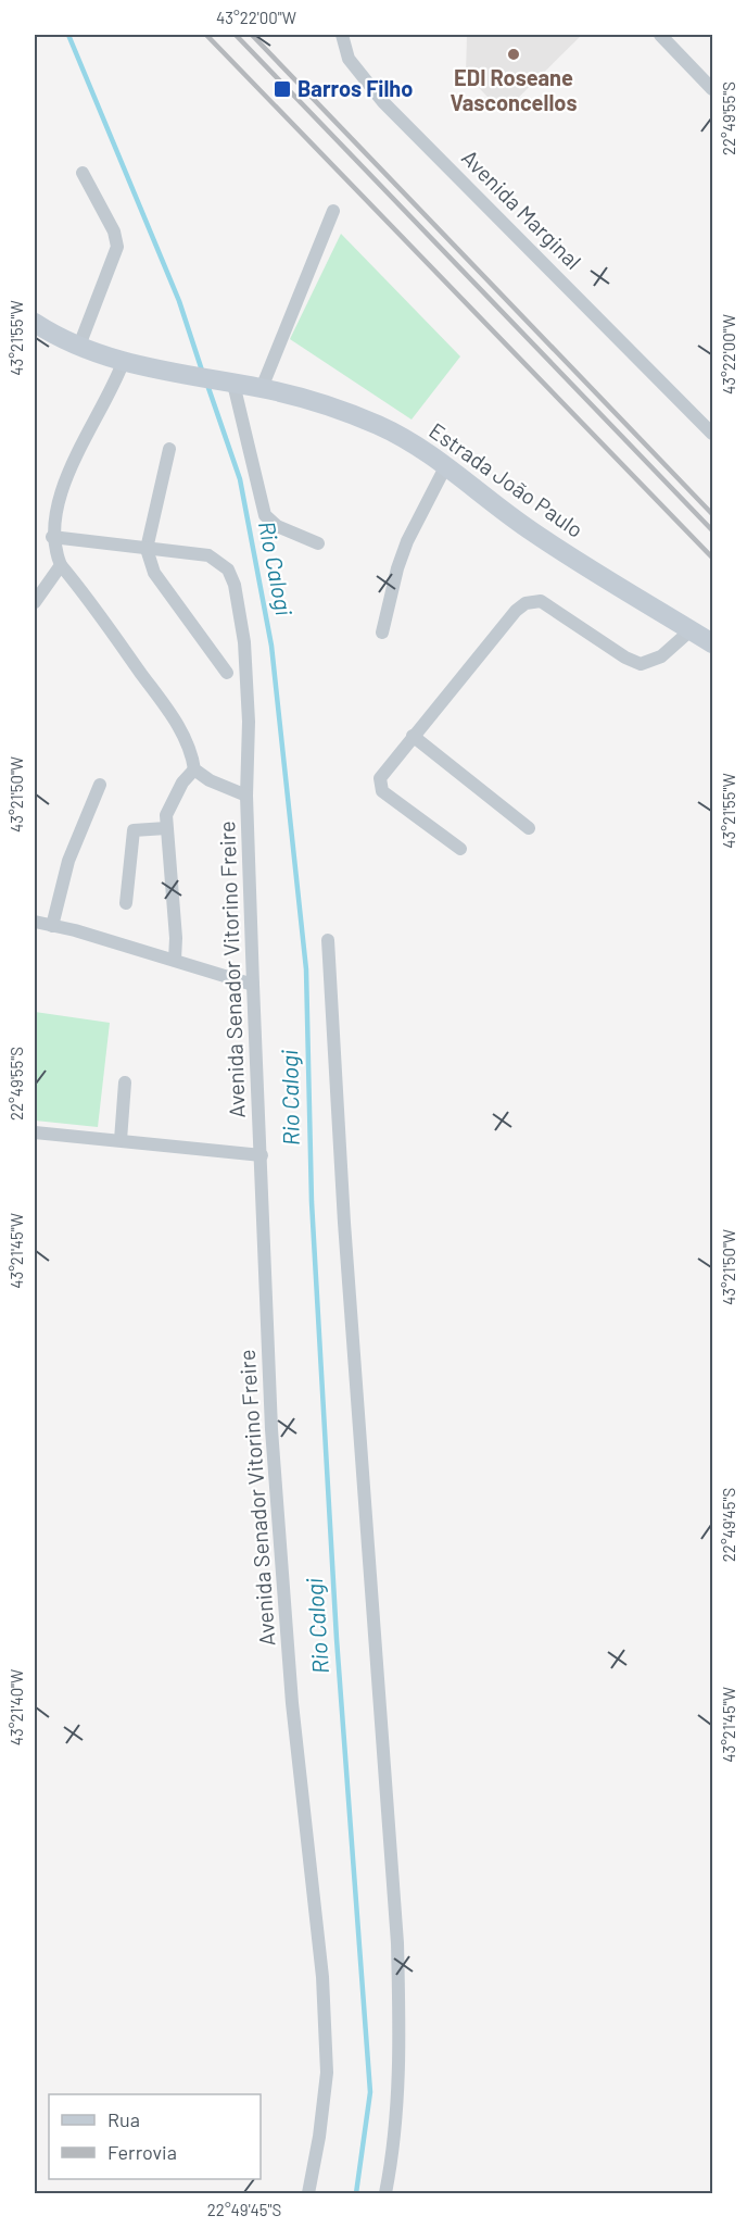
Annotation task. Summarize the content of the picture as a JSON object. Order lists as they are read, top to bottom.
{
  "streets": {
    "main road": ["Estrada João Paulo"],
    "street": ["Avenida Marginal", "Avenida Senador Vitorino Freire"]
  },
  "water": ["Rio Calogi"],
  "places": {
    "other": ["EDI Roseane Vasconcellos"],
    "transit": ["Barros Filho"]
  },
  "legend": ["Rua", "Ferrovia"],
  "coordinates": [
    "43°22'00\"W",
    "22°49'55\"S",
    "43°21'55\"W",
    "43°21'50\"W",
    "43°21'45\"W",
    "22°49'45\"S",
    "43°21'40\"W"
  ]
}
